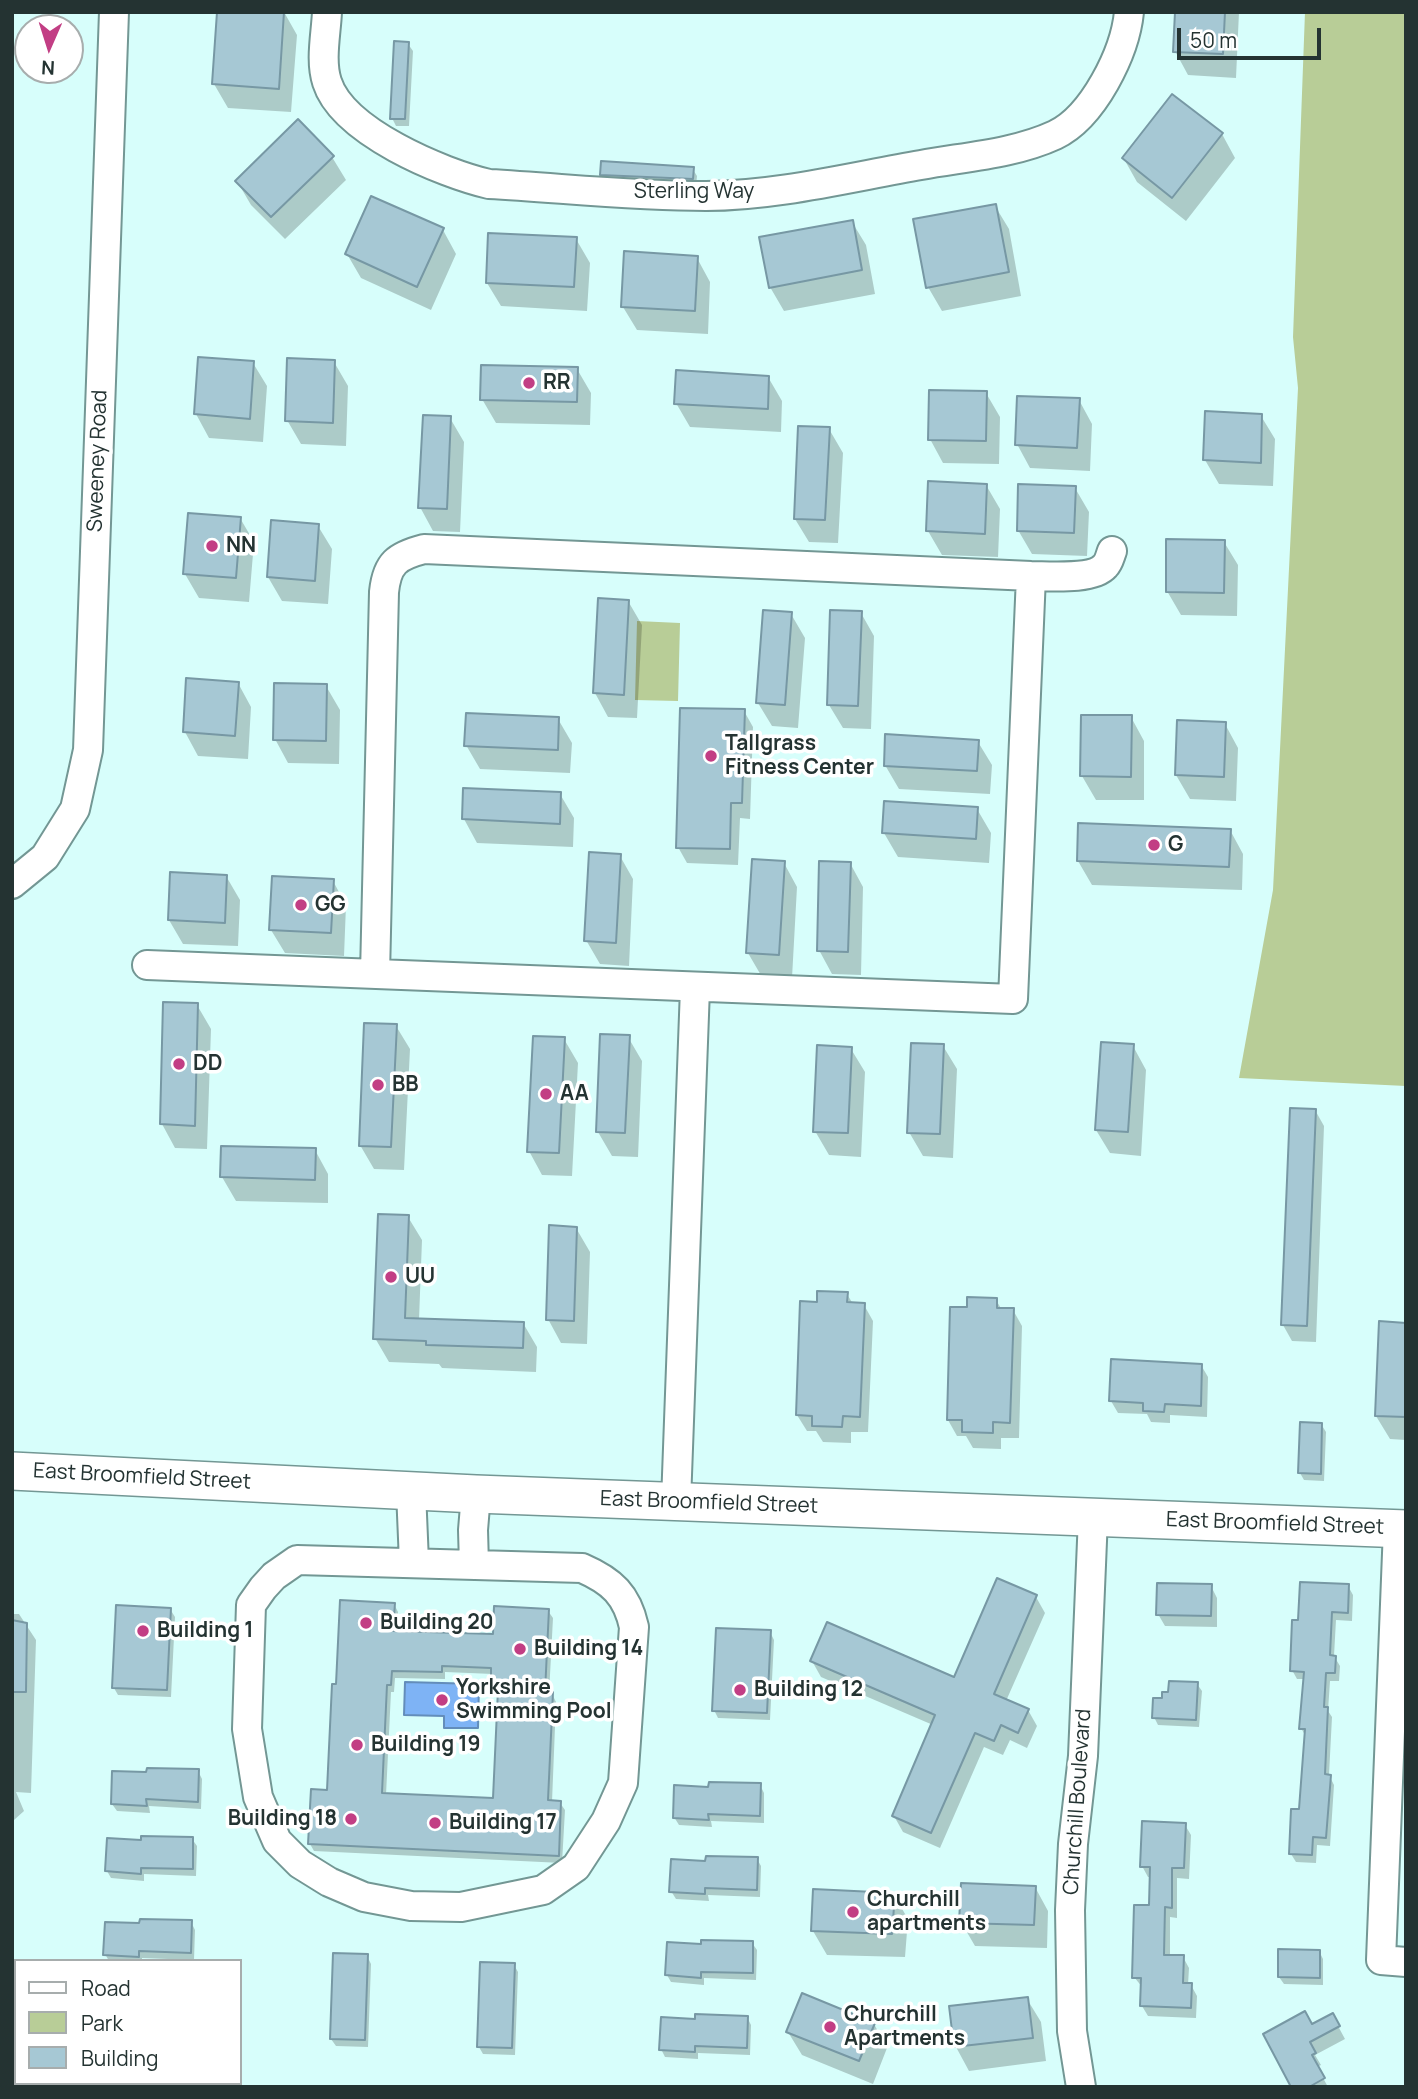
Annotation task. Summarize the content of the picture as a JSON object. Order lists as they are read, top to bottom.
{
  "streets": {
    "main road": ["East Broomfield Street"],
    "street": ["Sterling Way", "Sweeney Road", "Churchill Boulevard"]
  },
  "crossings": [
    ["East Broomfield Street", "Churchill Boulevard"]
  ],
  "places": [
    "RR",
    "NN",
    "Tallgrass Fitness Center",
    "G",
    "GG",
    "DD",
    "BB",
    "AA",
    "UU",
    "Building 20",
    "Building 1",
    "Building 14",
    "Building 12",
    "Yorkshire Swimming Pool",
    "Building 19",
    "Building 18",
    "Building 17",
    "Churchill apartments",
    "Churchill Apartments"
  ],
  "legend": ["Road", "Park", "Building"],
  "scale_bar": "50 m",
  "north": "bottom"
}
